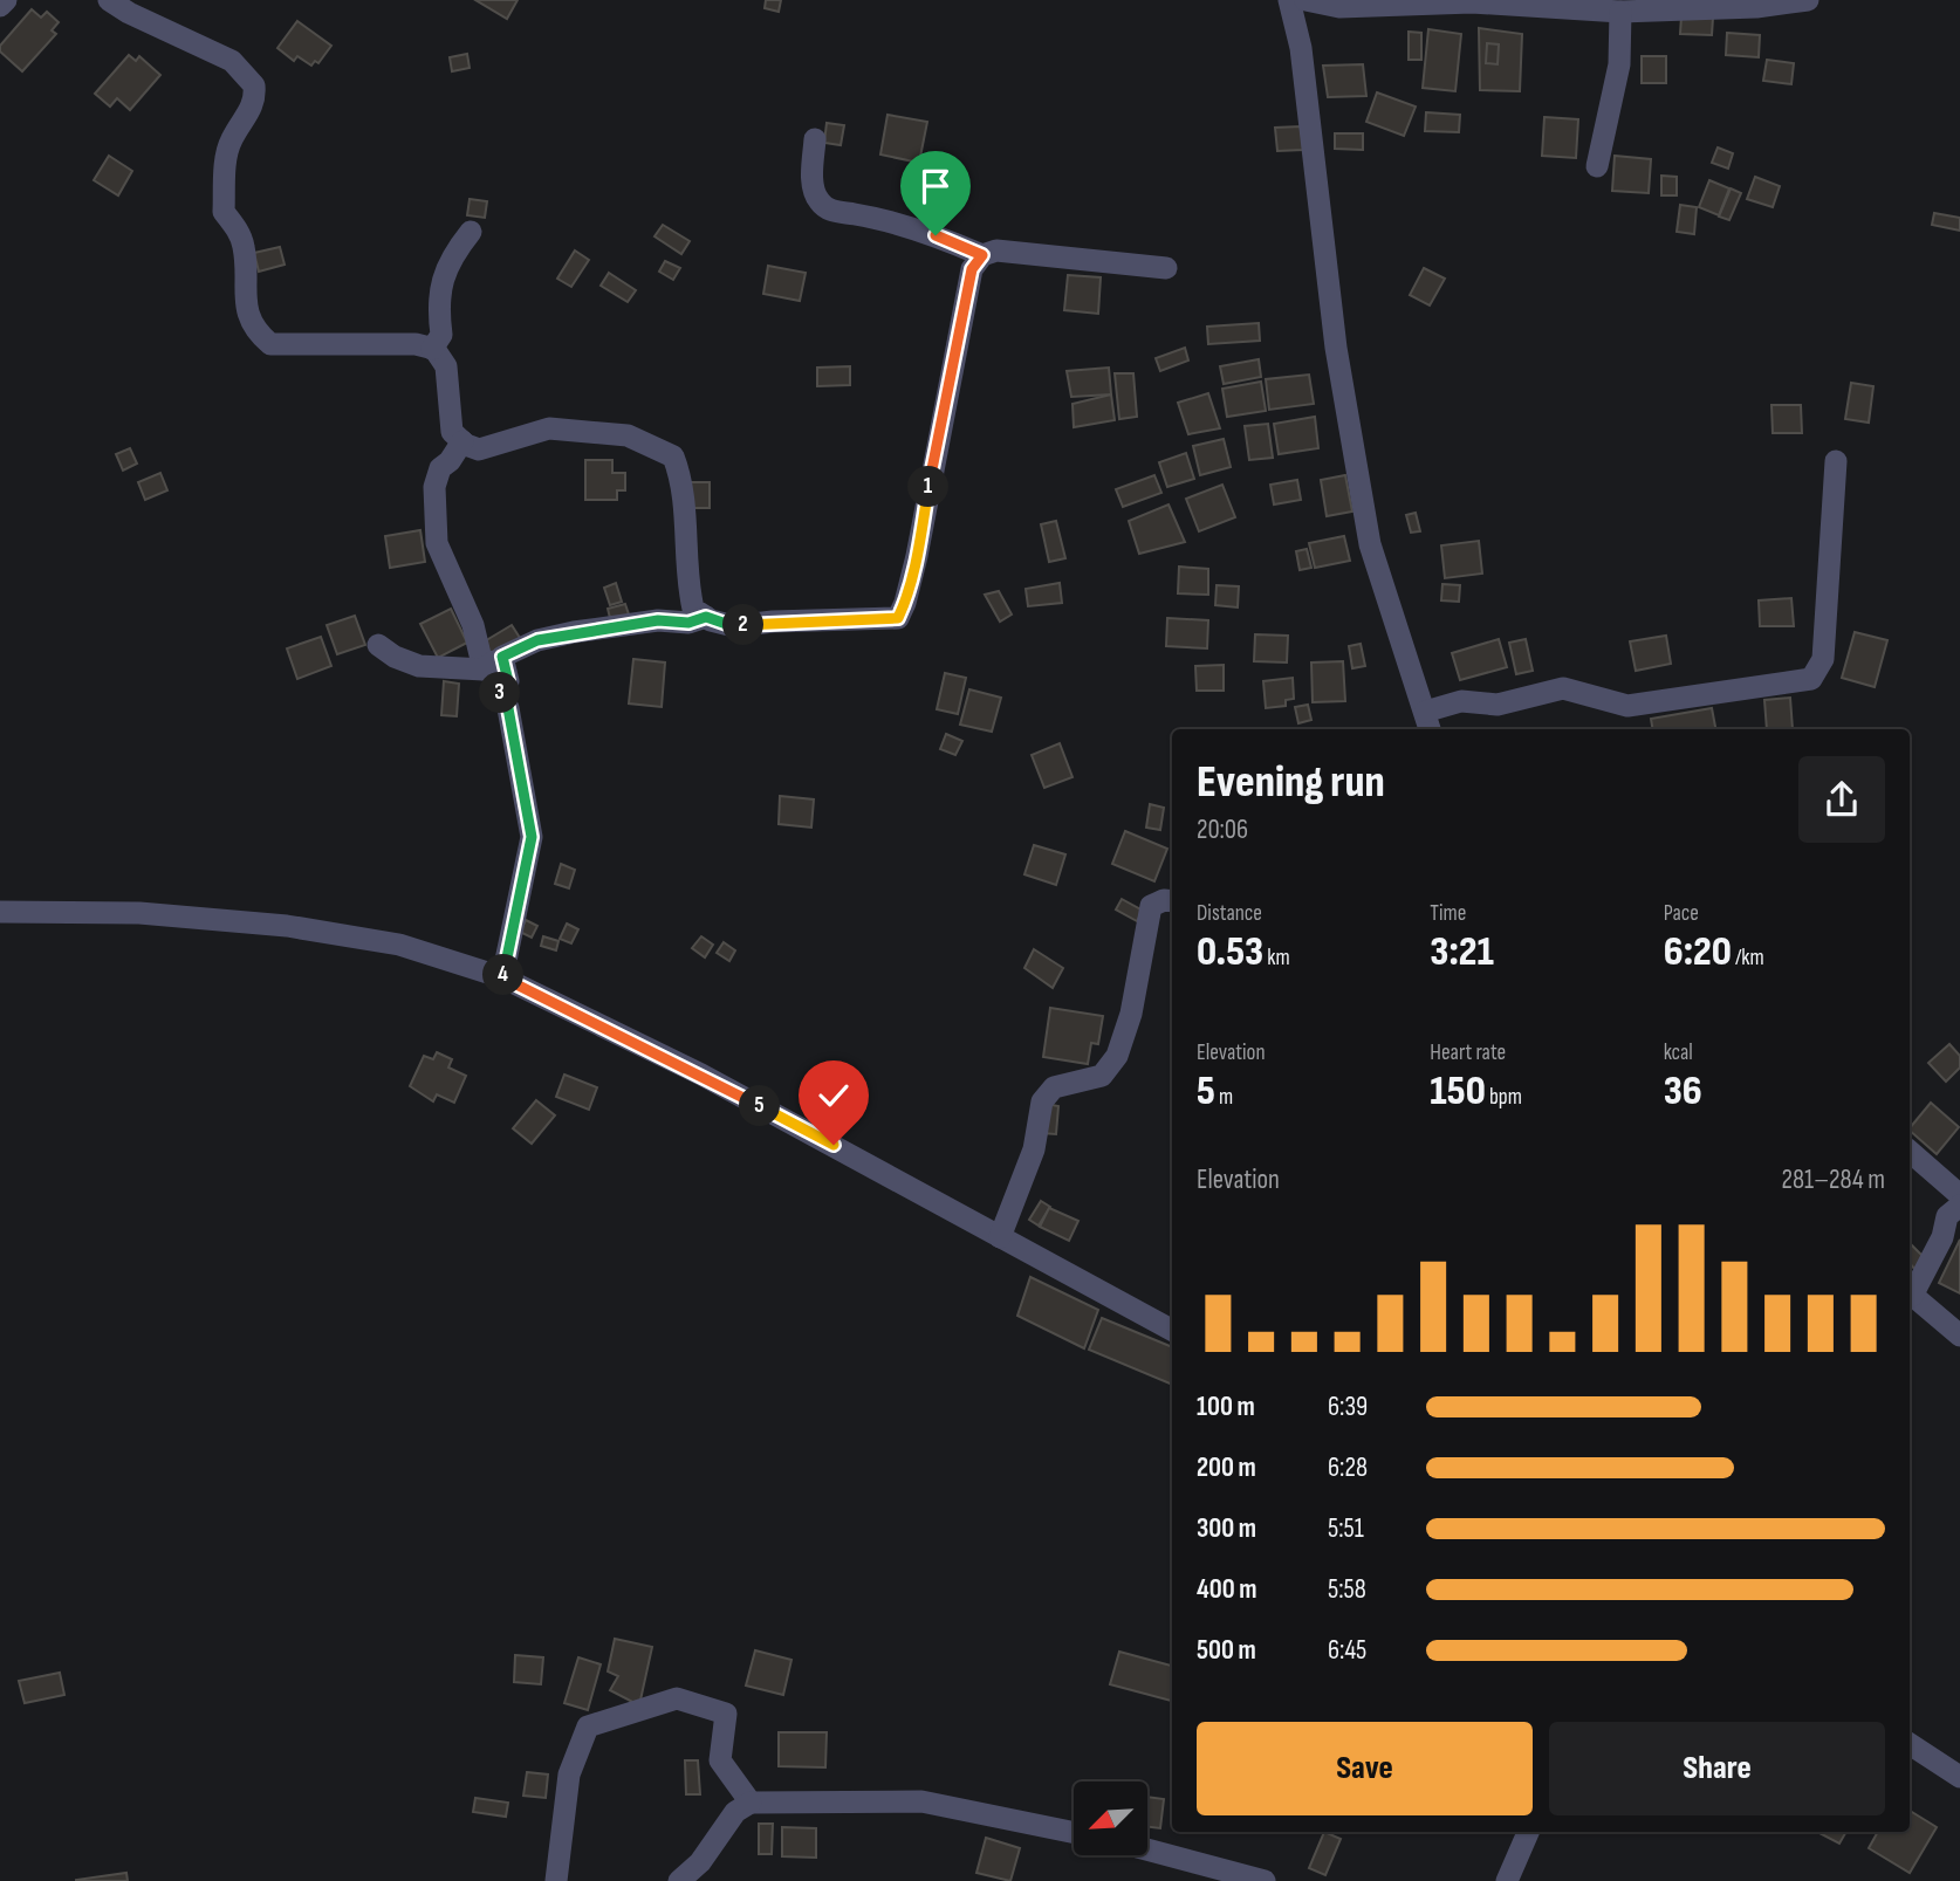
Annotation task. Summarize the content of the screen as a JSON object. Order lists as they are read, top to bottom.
{
  "north": "bottom left",
  "page": {
    "pins": [
      "1",
      "2",
      "3",
      "4",
      "5"
    ],
    "heading": ["Evening run", "20:06"],
    "stats": [
      ["Distance", "0.53 km"],
      ["Time", "3:21"],
      ["Pace", "6:20 /km"],
      ["Elevation", "5 m"],
      ["Heart rate", "150 bpm"],
      ["kcal", "36"]
    ],
    "chart": ["Elevation", "281–284 m"],
    "list": [
      {
        "name": "100 m",
        "note": "6:39"
      },
      {
        "name": "200 m",
        "note": "6:28"
      },
      {
        "name": "300 m",
        "note": "5:51"
      },
      {
        "name": "400 m",
        "note": "5:58"
      },
      {
        "name": "500 m",
        "note": "6:45"
      }
    ],
    "buttons": ["Save", "Share"]
  }
}
